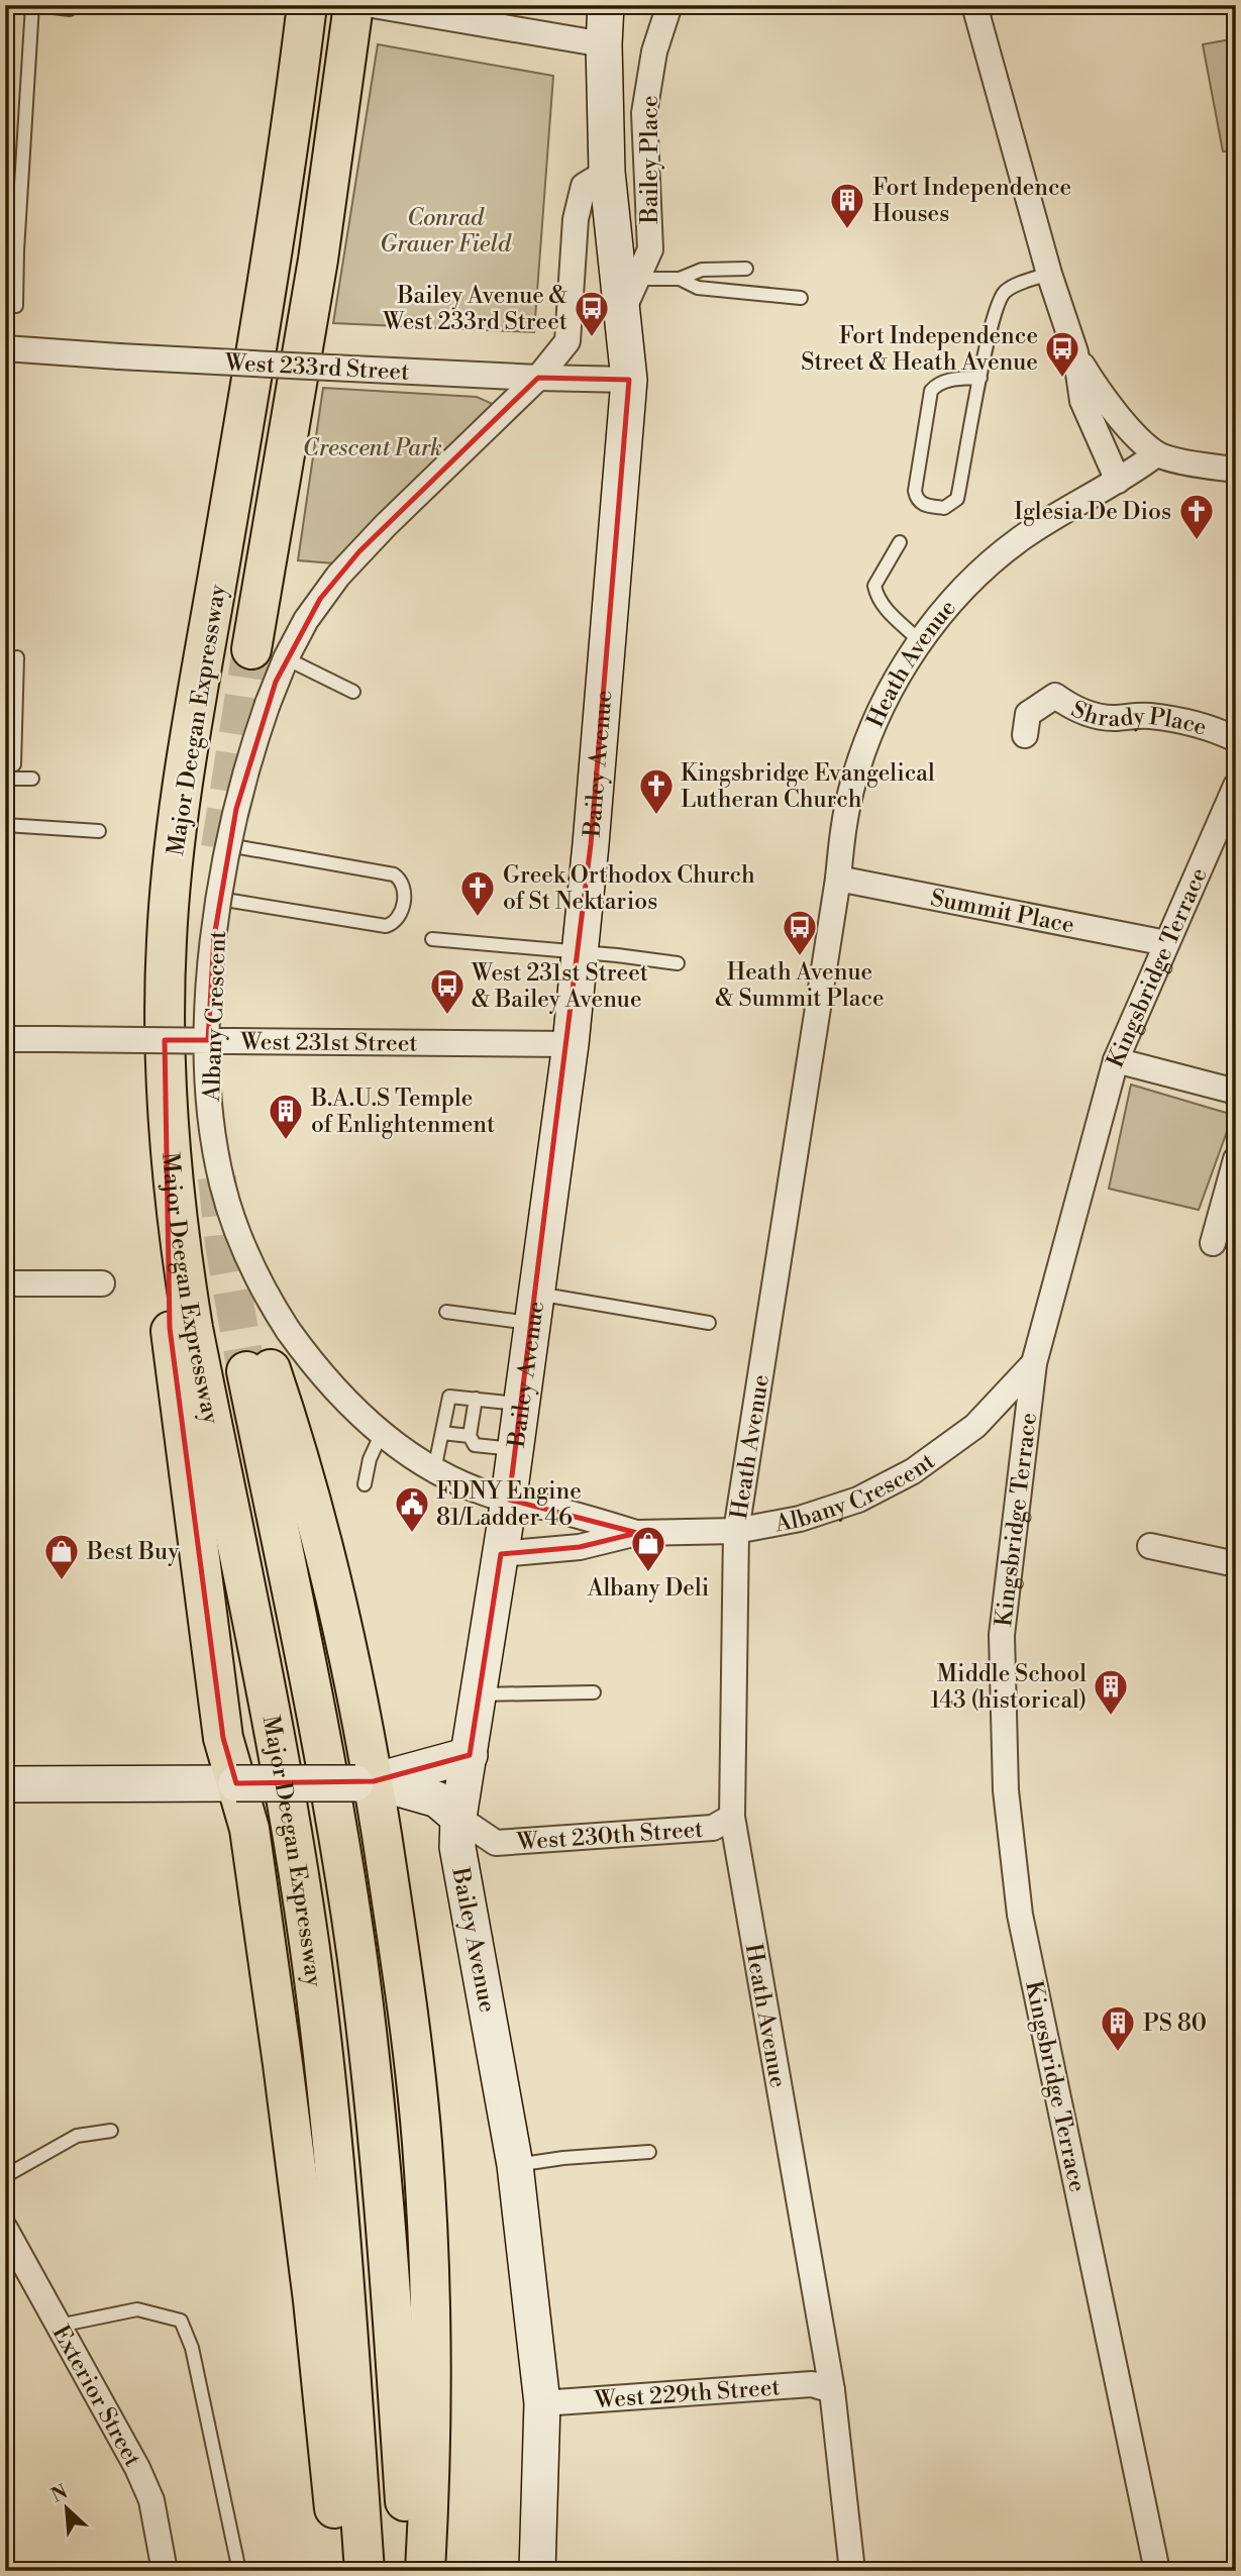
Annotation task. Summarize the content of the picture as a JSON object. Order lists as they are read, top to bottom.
{
  "streets": {
    "highway": ["Major Deegan Expressway"],
    "main road": ["Bailey Avenue", "West 230th Street"],
    "street": [
      "Bailey Place",
      "West 233rd Street",
      "Heath Avenue",
      "Shrady Place",
      "Summit Place",
      "Kingsbridge Terrace",
      "Albany Crescent",
      "West 231st Street",
      "West 229th Street",
      "Exterior Street"
    ]
  },
  "crossings": [
    ["Bailey Place", "Bailey Avenue"],
    ["West 233rd Street", "Bailey Avenue"],
    ["West 233rd Street", "Albany Crescent"],
    ["Heath Avenue", "Summit Place"],
    ["Heath Avenue", "Albany Crescent"],
    ["Heath Avenue", "West 230th Street"],
    ["Heath Avenue", "West 229th Street"],
    ["Major Deegan Expressway", "Albany Crescent"],
    ["Major Deegan Expressway", "West 230th Street"],
    ["Bailey Avenue", "Albany Crescent"],
    ["Bailey Avenue", "West 231st Street"],
    ["Bailey Avenue", "West 230th Street"],
    ["Bailey Avenue", "West 229th Street"],
    ["Summit Place", "Kingsbridge Terrace"],
    ["Kingsbridge Terrace", "Albany Crescent"],
    ["Albany Crescent", "West 231st Street"]
  ],
  "parks": ["Conrad Grauer Field", "Crescent Park"],
  "places": {
    "building": [
      "Fort Independence Houses",
      "B.A.U.S Temple of Enlightenment",
      "Middle School 143 (historical)",
      "PS 80"
    ],
    "bus stop": [
      "Bailey Avenue & West 233rd Street",
      "Fort Independence Street & Heath Avenue",
      "Heath Avenue & Summit Place",
      "West 231st Street & Bailey Avenue"
    ],
    "church": ["Iglesia De Dios", "Kingsbridge Evangelical Lutheran Church", "Greek Orthodox Church of St Nektarios"],
    "public building": ["FDNY Engine 81/Ladder 46"],
    "shop": ["Albany Deli", "Best Buy"]
  },
  "north": "top left"
}
